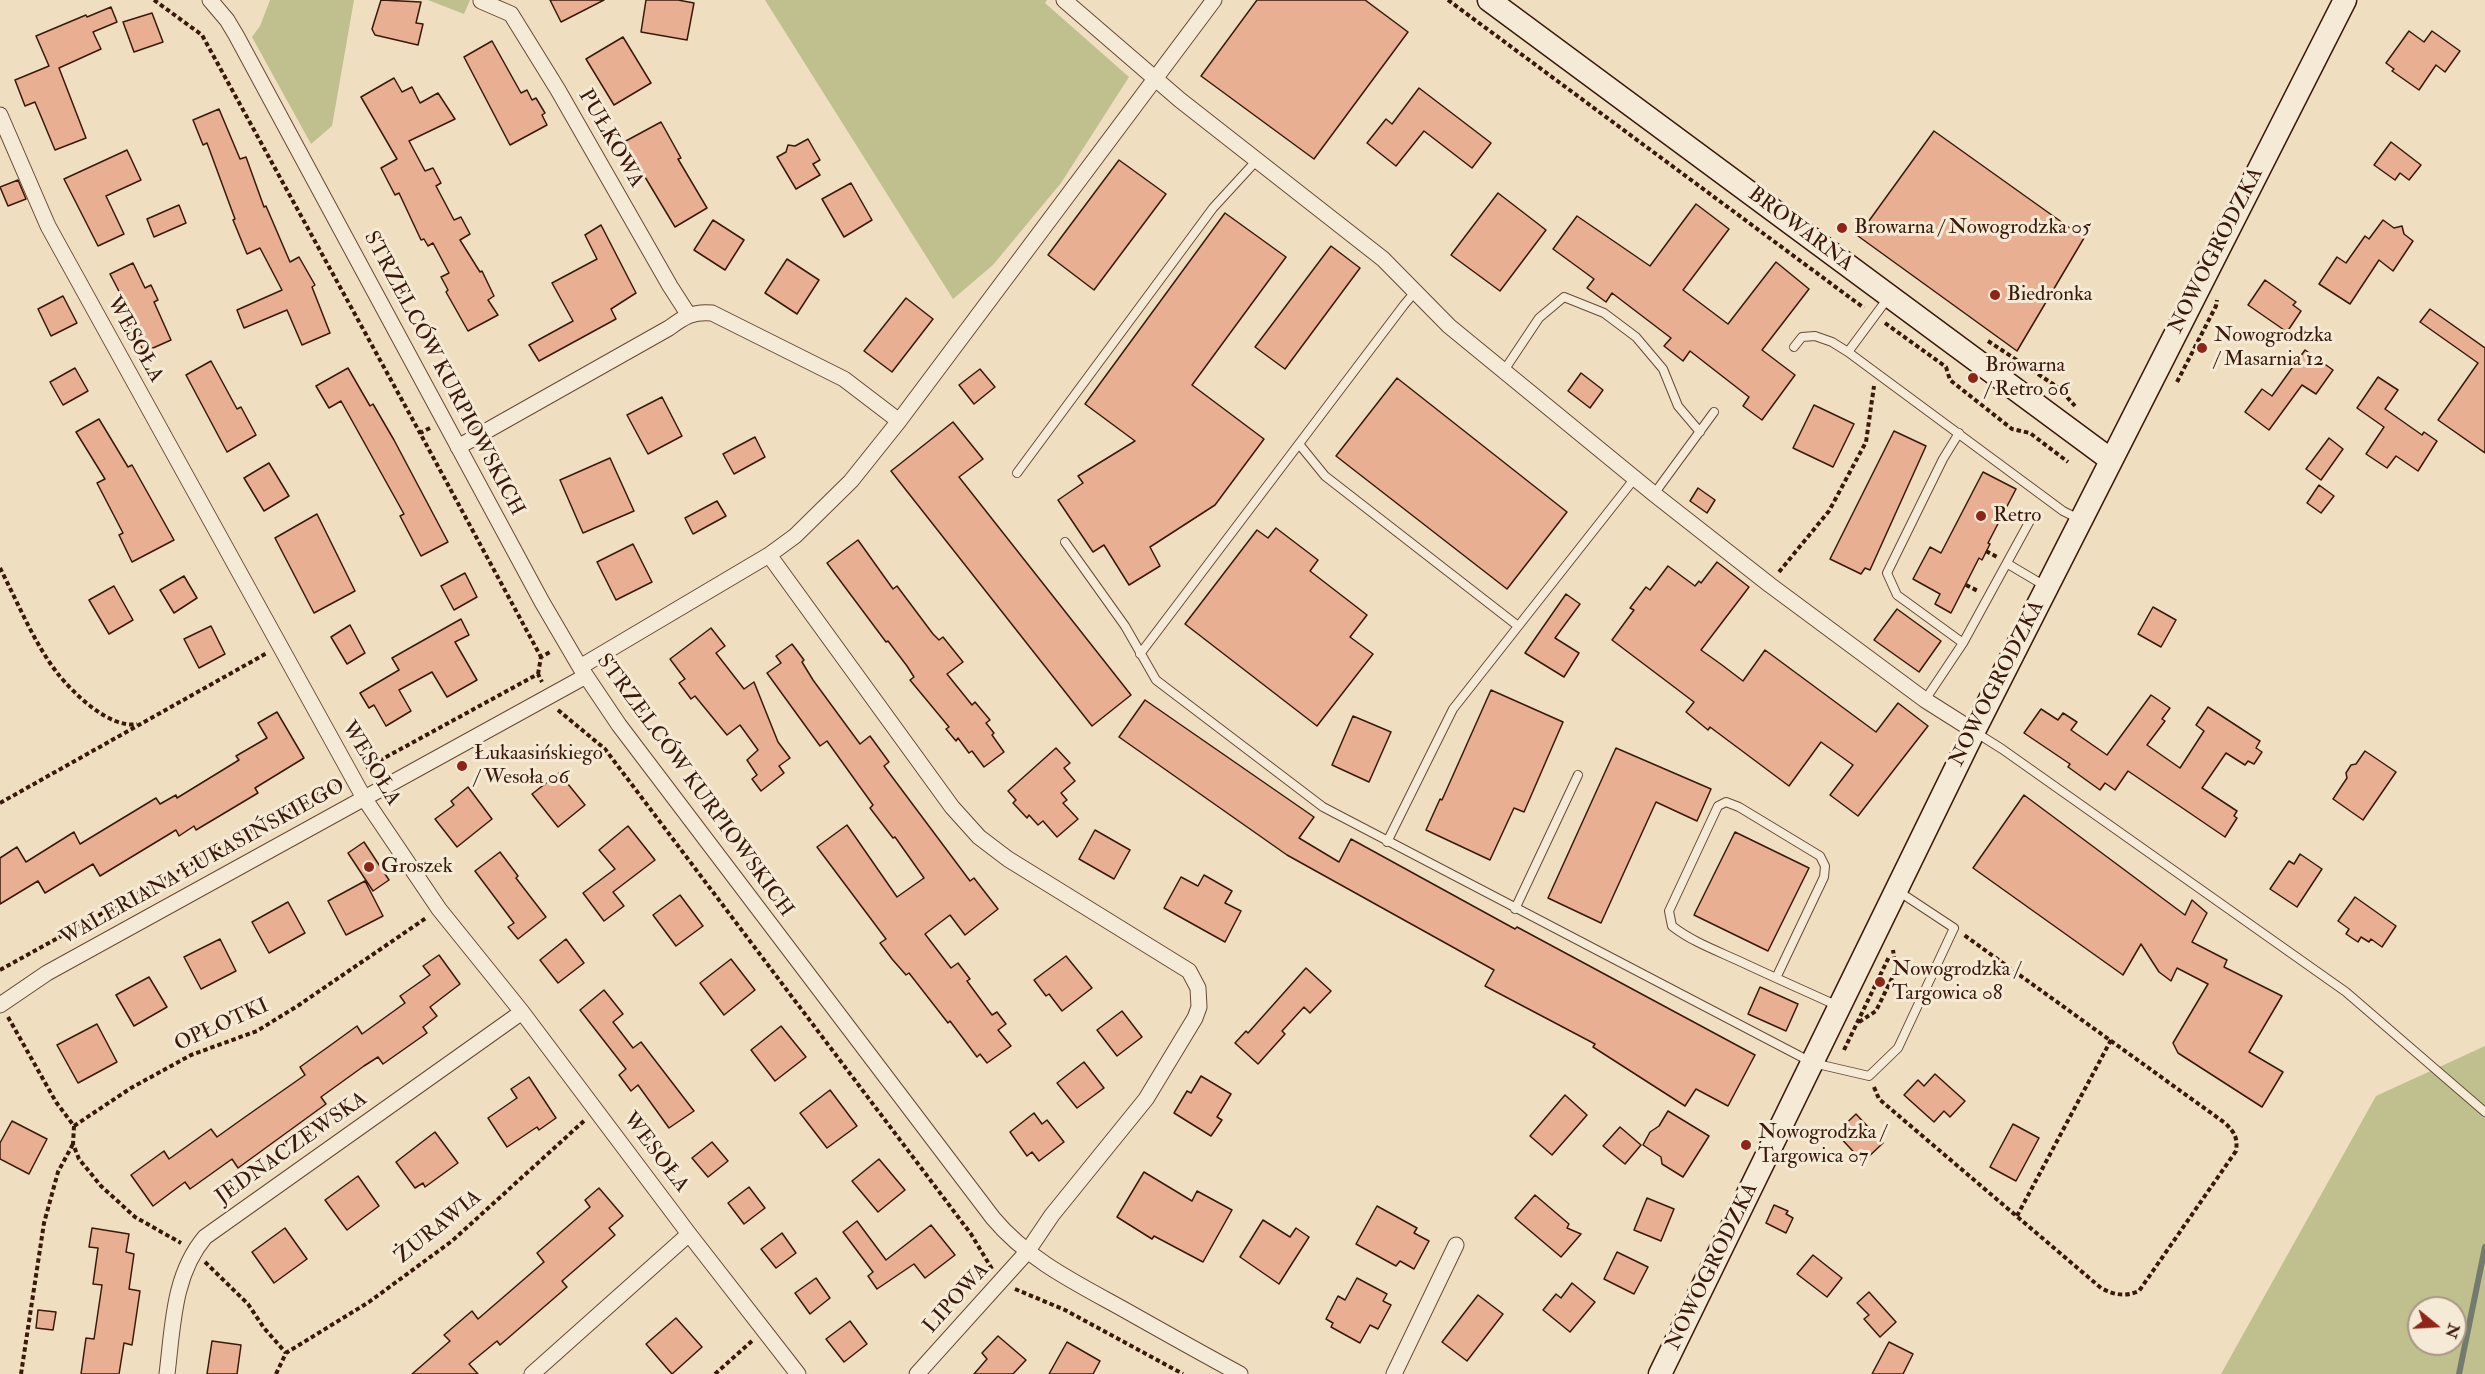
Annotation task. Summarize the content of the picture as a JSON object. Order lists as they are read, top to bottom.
{
  "streets": {
    "main road": ["BROWARNA", "NOWOGRODZKA"],
    "street": [
      "PUŁKOWA",
      "WESOŁA",
      "STRZELCÓW KURPIOWSKICH",
      "WALERIANA ŁUKASIŃSKIEGO",
      "JEDNACZEWSKA",
      "LIPOWA"
    ],
    "path": ["OPŁOTKI", "ŻURAWIA"]
  },
  "crossings": [
    ["BROWARNA", "NOWOGRODZKA"],
    ["WESOŁA", "WALERIANA ŁUKASIŃSKIEGO"],
    ["WESOŁA", "OPŁOTKI"],
    ["WESOŁA", "JEDNACZEWSKA"],
    ["WESOŁA", "ŻURAWIA"],
    ["STRZELCÓW KURPIOWSKICH", "WALERIANA ŁUKASIŃSKIEGO"],
    ["STRZELCÓW KURPIOWSKICH", "LIPOWA"],
    ["WALERIANA ŁUKASIŃSKIEGO", "LIPOWA"]
  ],
  "places": [
    "Browarna / Nowogrodzka 05",
    "Biedronka",
    "Nowogrodzka / Masarnia 12",
    "Browarna / Retro 06",
    "Retro",
    "Łukaasińskiego / Wesoła 06",
    "Groszek",
    "Nowogrodzka / Targowica 08",
    "Nowogrodzka / Targowica 07"
  ],
  "north": "right"
}
